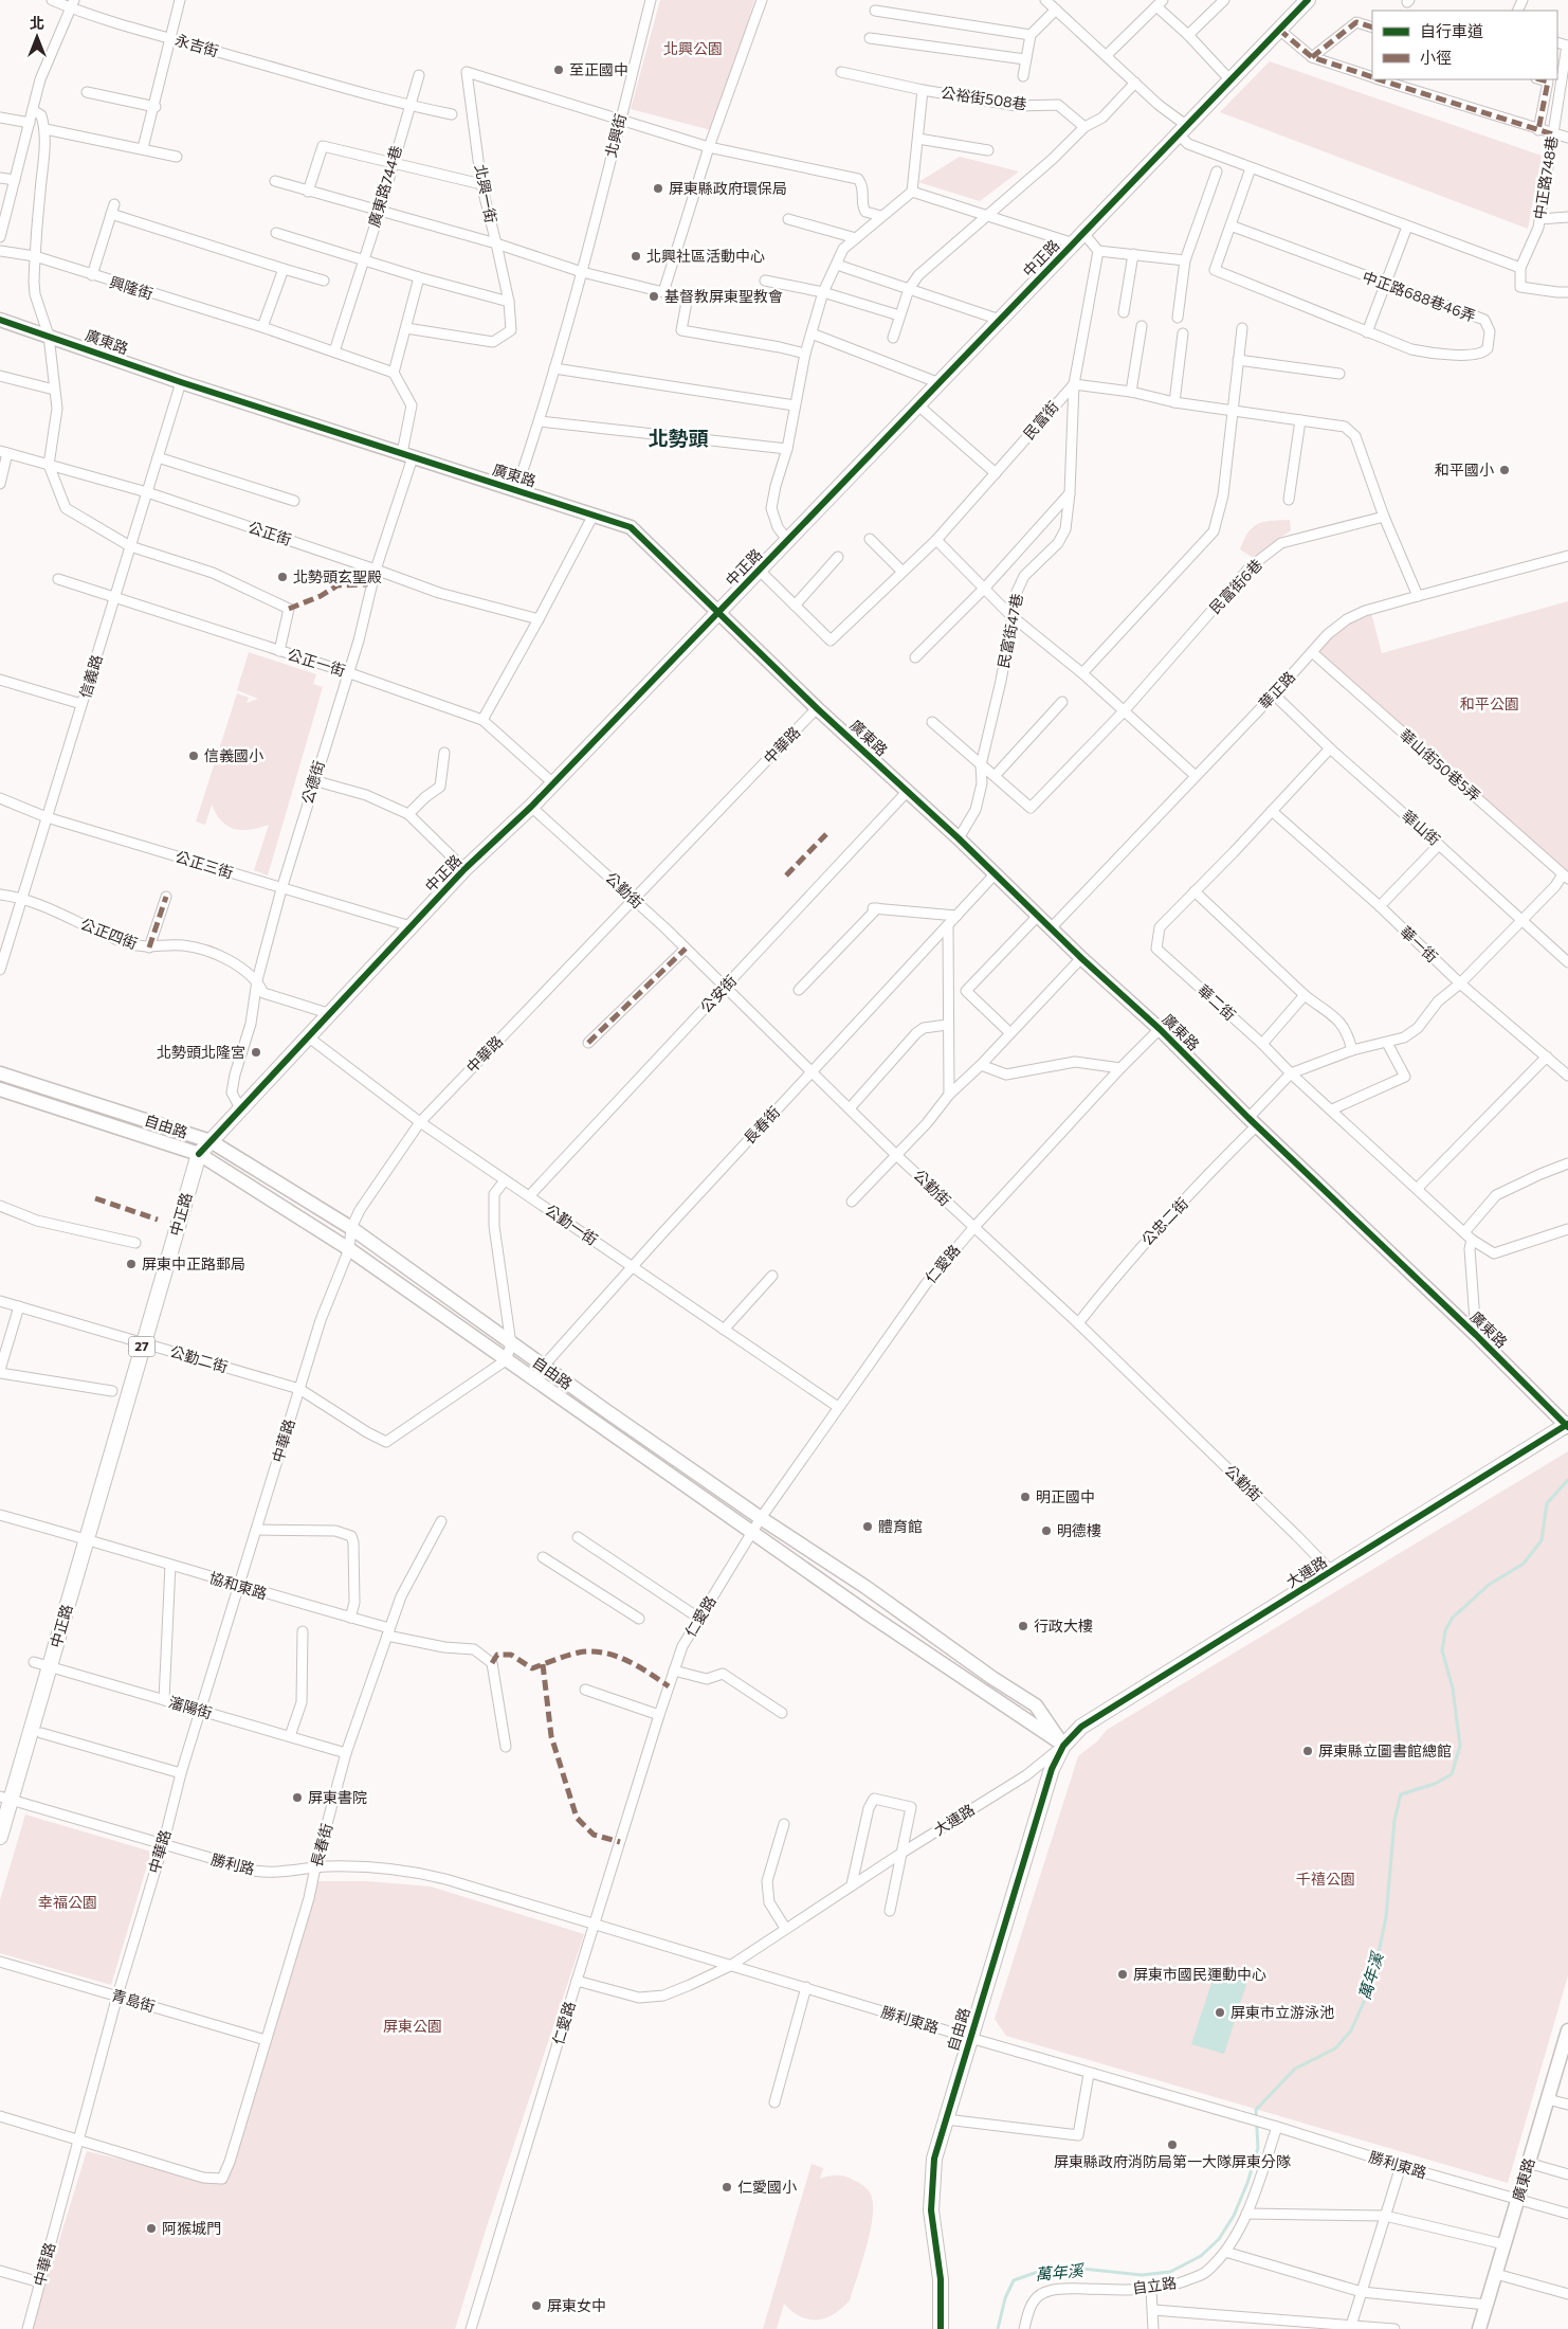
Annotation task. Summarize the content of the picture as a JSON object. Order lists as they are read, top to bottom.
{
  "streets": {
    "main road": [
      "中正路",
      "自由路",
      "27",
      "大連路"
    ],
    "street": [
      "永吉街",
      "公裕街508巷",
      "北興街",
      "中正路748巷",
      "廣東路744巷",
      "北興一街",
      "興隆街",
      "中正路688巷46弄",
      "廣東路",
      "民富街",
      "公正街",
      "民富街6巷",
      "民富街47巷",
      "公正一街",
      "信義路",
      "華正路",
      "中華路",
      "華山街50巷5弄",
      "公德街",
      "華山街",
      "公正三街",
      "公勤街",
      "公正四街",
      "華一街",
      "公安街",
      "華二街",
      "長春街",
      "公忠二街",
      "公勤一街",
      "仁愛路",
      "公勤二街",
      "協和東路",
      "瀋陽街",
      "勝利路",
      "青島街",
      "勝利東路",
      "自立路"
    ]
  },
  "crossings": [
    ["永吉街", "廣東路744巷"],
    ["北興街", "北興一街"],
    ["北興街", "廣東路"],
    ["中正路", "廣東路"],
    ["中正路", "公正一街"],
    ["中正路", "公德街"],
    ["中正路", "公正三街"],
    ["中正路", "公勤街"],
    ["中正路", "公正四街"],
    ["中正路", "自由路"],
    ["中正路", "公勤一街"],
    ["中正路", "公勤二街"],
    ["中正路", "協和東路"],
    ["中正路", "瀋陽街"],
    ["中正路", "勝利路"],
    ["廣東路", "民富街47巷"],
    ["廣東路", "信義路"],
    ["廣東路", "華正路"],
    ["廣東路", "中華路"],
    ["廣東路", "公德街"],
    ["廣東路", "公安街"],
    ["廣東路", "長春街"],
    ["廣東路", "公忠二街"],
    ["廣東路", "仁愛路"],
    ["廣東路", "大連路"],
    ["廣東路", "勝利東路"],
    ["民富街", "民富街47巷"],
    ["公正街", "信義路"],
    ["公正街", "公德街"],
    ["公正一街", "信義路"],
    ["公正一街", "公德街"],
    ["信義路", "公正三街"],
    ["信義路", "公正四街"],
    ["華正路", "華山街50巷5弄"],
    ["華正路", "華山街"],
    ["中華路", "公勤街"],
    ["中華路", "長春街"],
    ["中華路", "自由路"],
    ["中華路", "公勤一街"],
    ["中華路", "公勤二街"],
    ["中華路", "協和東路"],
    ["中華路", "瀋陽街"],
    ["中華路", "勝利路"],
    ["中華路", "青島街"],
    ["公德街", "公正三街"],
    ["公德街", "公正四街"],
    ["華山街", "華二街"],
    ["公勤街", "公安街"],
    ["公勤街", "長春街"],
    ["公勤街", "公忠二街"],
    ["公勤街", "仁愛路"],
    ["公勤街", "大連路"],
    ["華一街", "華二街"],
    ["公安街", "公勤一街"],
    ["華二街", "公忠二街"],
    ["長春街", "自由路"],
    ["長春街", "公勤一街"],
    ["長春街", "協和東路"],
    ["長春街", "瀋陽街"],
    ["長春街", "勝利路"],
    ["長春街", "青島街"],
    ["自由路", "仁愛路"],
    ["自由路", "公勤二街"],
    ["自由路", "大連路"],
    ["自由路", "勝利東路"],
    ["公勤一街", "仁愛路"],
    ["仁愛路", "勝利路"],
    ["仁愛路", "勝利東路"],
    ["大連路", "勝利東路"],
    ["勝利路", "勝利東路"],
    ["勝利東路", "自立路"]
  ],
  "districts": ["北勢頭"],
  "water": ["萬年溪"],
  "parks": [
    "北興公園",
    "和平公園",
    "千禧公園",
    "幸福公園",
    "屏東公園"
  ],
  "places": [
    "至正國中",
    "屏東縣政府環保局",
    "北興社區活動中心",
    "基督教屏東聖教會",
    "和平國小",
    "北勢頭玄聖殿",
    "信義國小",
    "北勢頭北隆宮",
    "屏東中正路郵局",
    "明正國中",
    "體育館",
    "明德樓",
    "行政大樓",
    "屏東縣立圖書館總館",
    "屏東書院",
    "屏東市國民運動中心",
    "屏東市立游泳池",
    "屏東縣政府消防局第一大隊屏東分隊",
    "仁愛國小",
    "阿猴城門",
    "屏東女中"
  ],
  "legend": ["自行車道", "小徑"],
  "north": "top"
}
